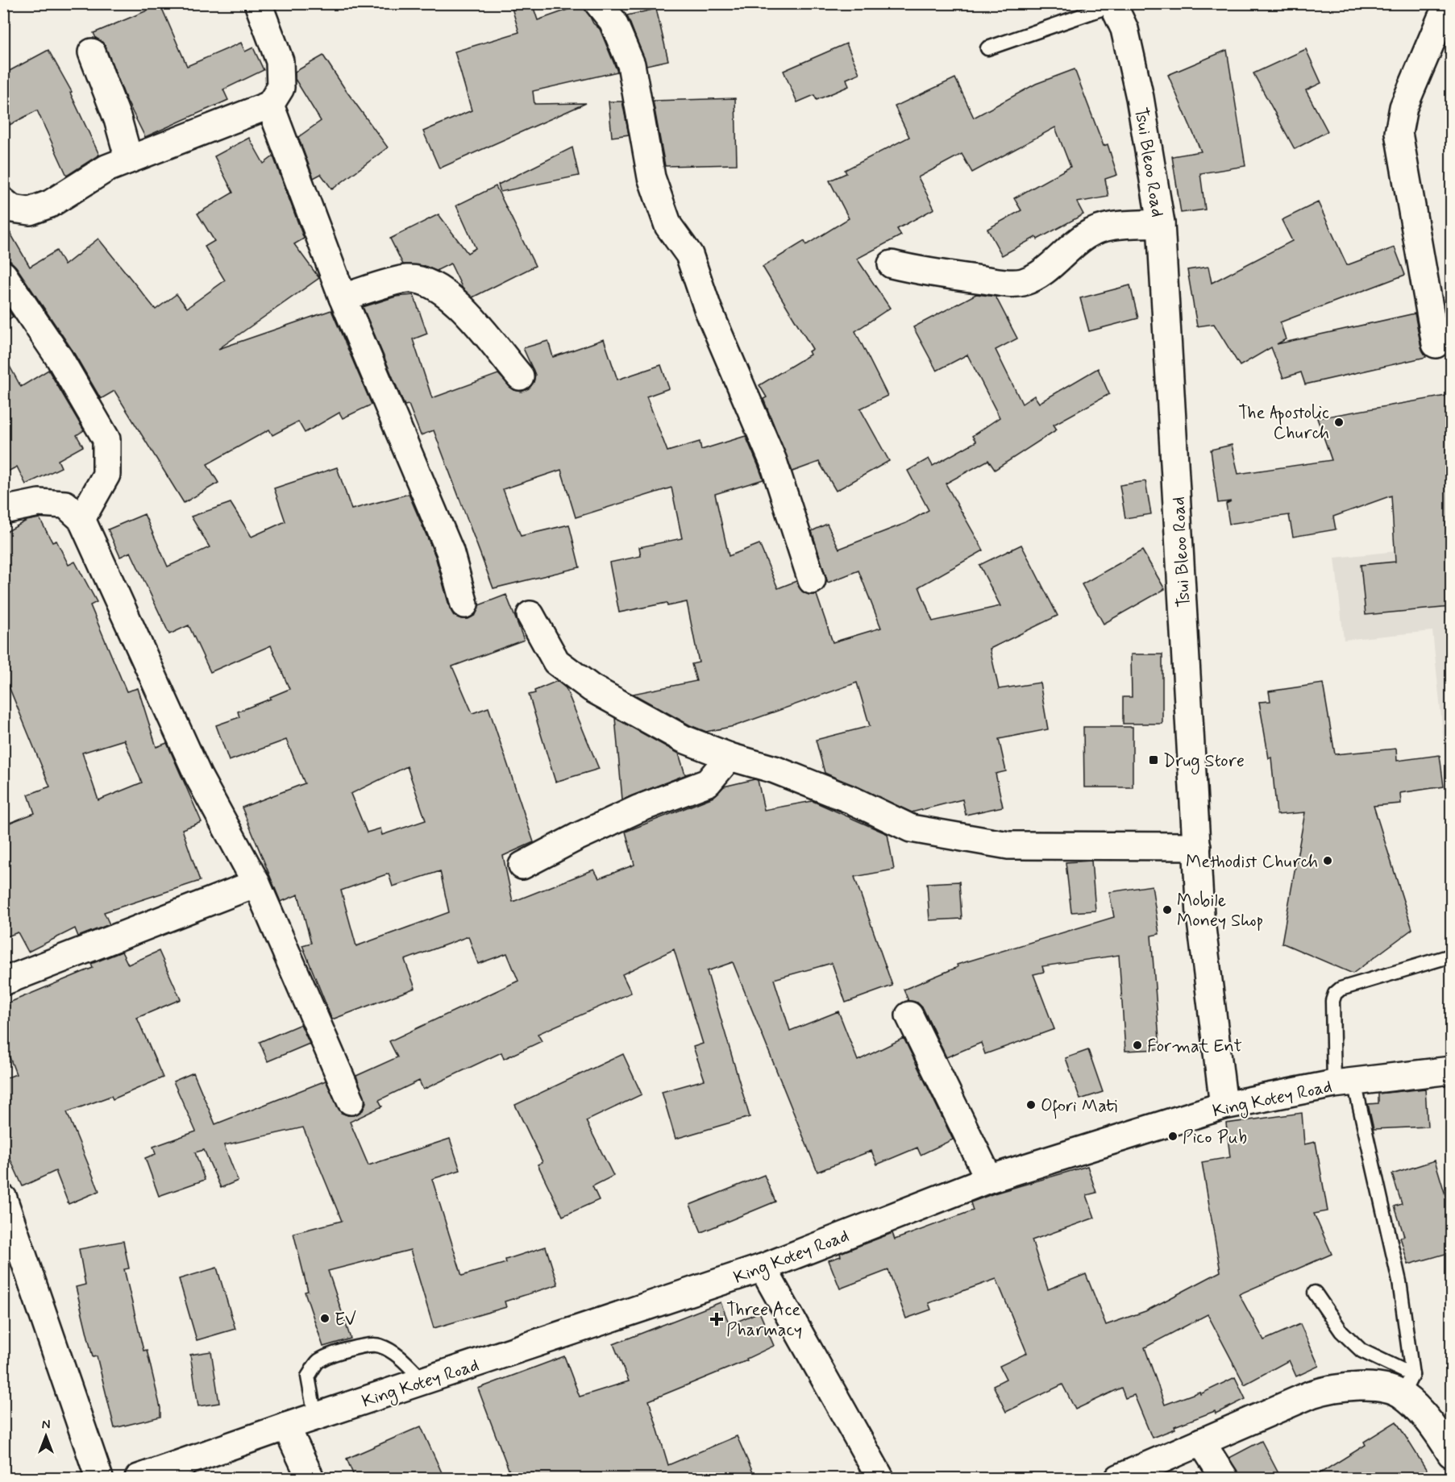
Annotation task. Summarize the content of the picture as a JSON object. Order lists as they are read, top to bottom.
{
  "streets": {
    "street": ["Tsui Bleoo Road", "King Kotey Road"]
  },
  "crossings": [
    ["Tsui Bleoo Road", "King Kotey Road"]
  ],
  "places": {
    "other": [
      "The Apostolic Church",
      "Methodist Church",
      "Mobile Money Shop",
      "Format Ent",
      "Ofori Mati",
      "Pico Pub",
      "EV"
    ],
    "transit": ["Drug Store"],
    "health": ["Three Ace Pharmacy"]
  },
  "north": "top"
}
